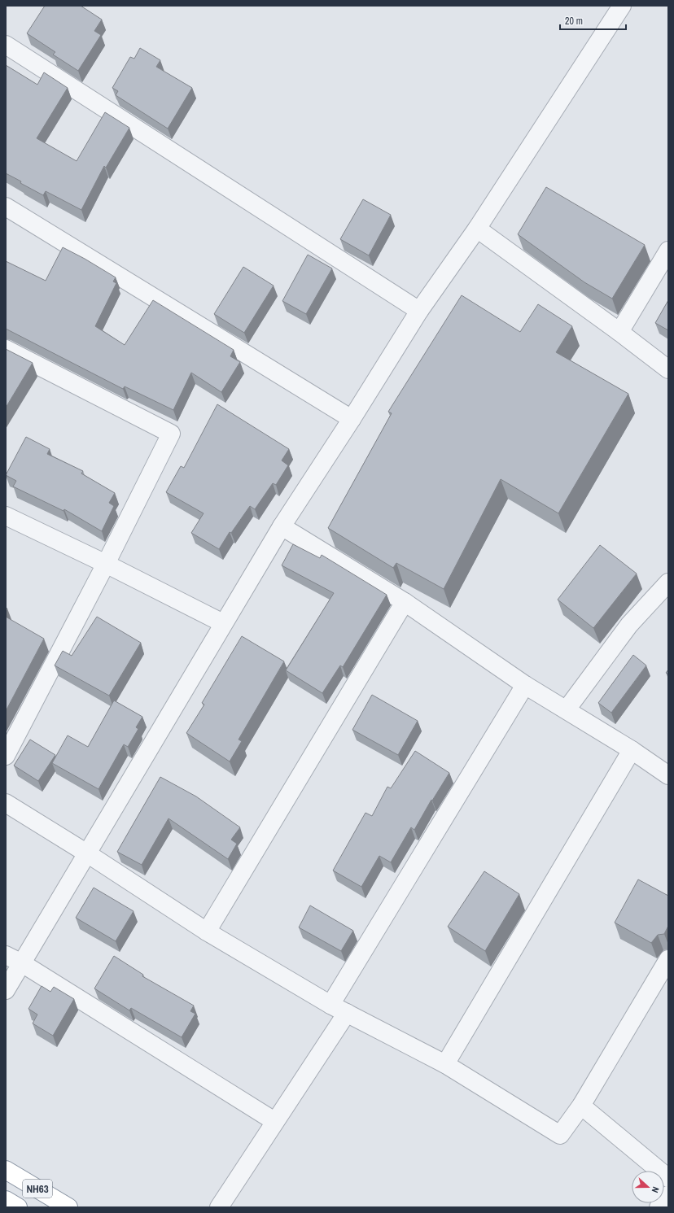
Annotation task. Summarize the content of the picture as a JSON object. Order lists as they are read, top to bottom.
{
  "streets": {
    "highway": ["NH63"]
  },
  "scale_bar": "20 m",
  "north": "right"
}
